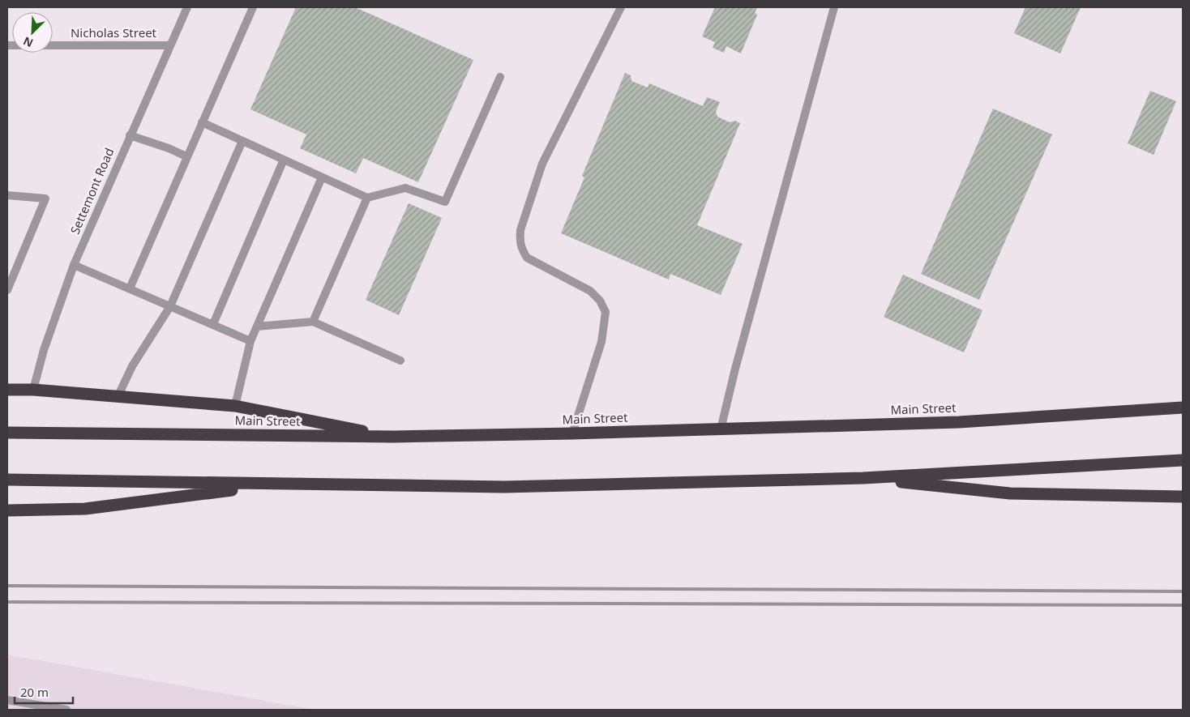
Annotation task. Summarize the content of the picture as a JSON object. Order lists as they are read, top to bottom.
{
  "streets": {
    "highway": ["Main Street"],
    "street": ["Nicholas Street", "Settemont Road"]
  },
  "crossings": [
    ["Nicholas Street", "Settemont Road"]
  ],
  "scale_bar": "20 m",
  "north": "bottom left"
}
